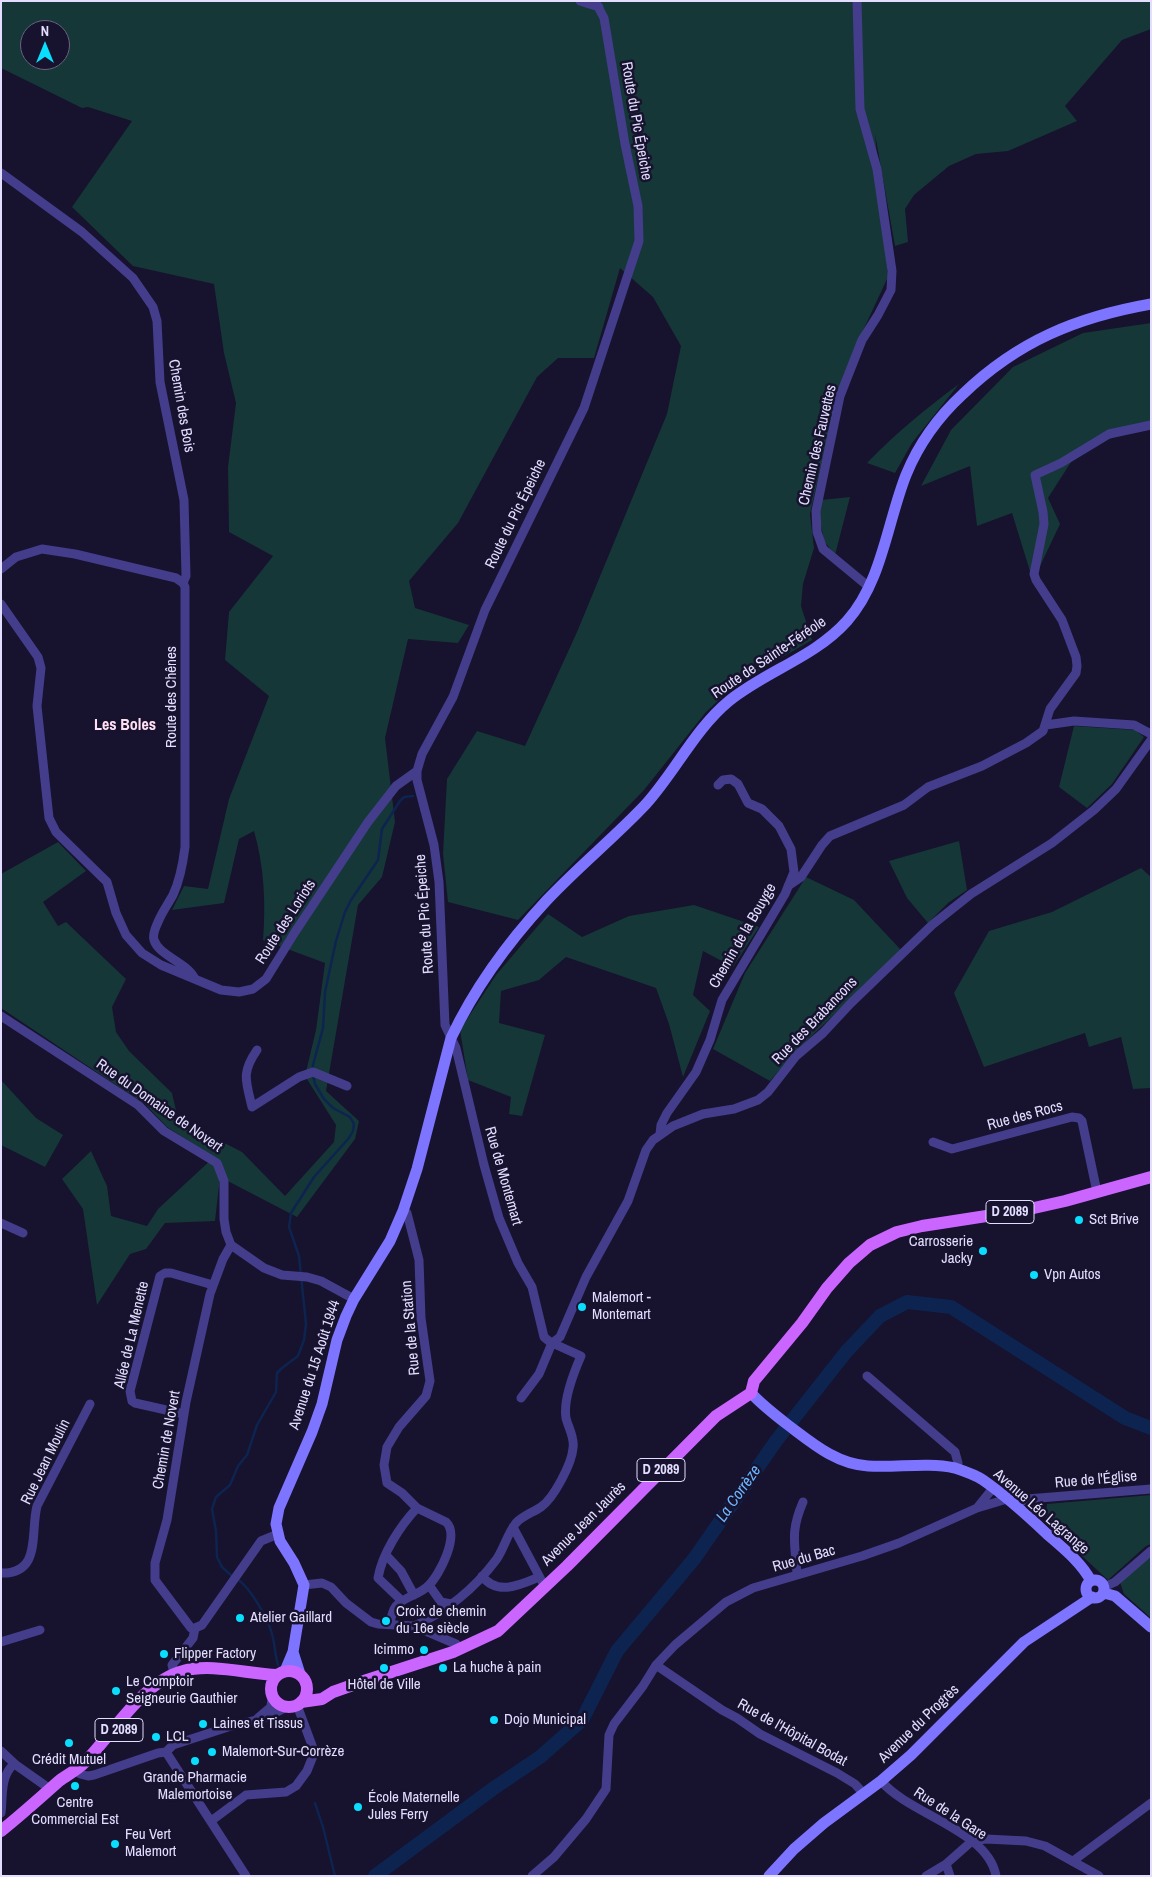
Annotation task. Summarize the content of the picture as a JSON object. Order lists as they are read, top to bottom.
{
  "streets": {
    "main road": [
      "Route de Sainte-Féréole",
      "D 2089",
      "Avenue du 15 Août 1944",
      "Avenue Léo Lagrange",
      "Avenue Jean Jaurès",
      "Avenue du Progrès"
    ],
    "street": [
      "Route du Pic Épeiche",
      "Chemin des Bois",
      "Chemin des Fauvettes",
      "Route des Chênes",
      "Route des Loriots",
      "Chemin de la Bouyge",
      "Rue des Brabancons",
      "Rue du Domaine de Novert",
      "Rue des Rocs",
      "Rue de Montemart",
      "Rue de la Station",
      "Allée de La Menette",
      "Chemin de Novert",
      "Rue Jean Moulin",
      "Rue de l'Église",
      "Rue du Bac",
      "Rue de l'Hôpital Bodat",
      "Rue de la Gare"
    ]
  },
  "crossings": [
    ["Route du Pic Épeiche", "Route de Sainte-Féréole"],
    ["Route du Pic Épeiche", "Route des Loriots"],
    ["Route du Pic Épeiche", "Rue de Montemart"],
    ["Route du Pic Épeiche", "Avenue du 15 Août 1944"],
    ["Chemin des Bois", "Route des Chênes"],
    ["Chemin des Fauvettes", "Route de Sainte-Féréole"],
    ["Route de Sainte-Féréole", "Rue de Montemart"],
    ["Route de Sainte-Féréole", "Avenue du 15 Août 1944"],
    ["Route des Chênes", "Route des Loriots"],
    ["Chemin de la Bouyge", "Rue des Brabancons"],
    ["Rue des Brabancons", "Rue de Montemart"],
    ["Rue du Domaine de Novert", "Chemin de Novert"],
    ["Rue des Rocs", "D 2089"],
    ["Rue des Rocs", "Avenue Jean Jaurès"],
    ["Rue de Montemart", "Avenue du 15 Août 1944"],
    ["D 2089", "Avenue Jean Jaurès"],
    ["Rue de la Station", "Avenue du 15 Août 1944"],
    ["Allée de La Menette", "Chemin de Novert"],
    ["Rue de l'Église", "Avenue Léo Lagrange"],
    ["Rue de l'Église", "Rue du Bac"],
    ["Avenue Léo Lagrange", "Avenue Jean Jaurès"],
    ["Avenue Léo Lagrange", "Rue du Bac"],
    ["Avenue Léo Lagrange", "Avenue du Progrès"],
    ["Rue du Bac", "Rue de l'Hôpital Bodat"],
    ["Avenue du Progrès", "Rue de l'Hôpital Bodat"],
    ["Avenue du Progrès", "Rue de la Gare"]
  ],
  "districts": ["Les Boles"],
  "water": ["La Corrèze"],
  "places": [
    "Sct Brive",
    "Carrosserie Jacky",
    "Vpn Autos",
    "Malemort - Montemart",
    "Atelier Gaillard",
    "Croix de chemin du 16e siècle",
    "Icimmo",
    "Flipper Factory",
    "Hôtel de Ville",
    "La huche à pain",
    "Le Comptoir Seigneurie Gauthier",
    "Dojo Municipal",
    "Laines et Tissus",
    "LCL",
    "Crédit Mutuel",
    "Malemort-Sur-Corrèze",
    "Grande Pharmacie Malemortoise",
    "Centre Commercial Est",
    "École Maternelle Jules Ferry",
    "Feu Vert Malemort"
  ],
  "north": "top"
}
